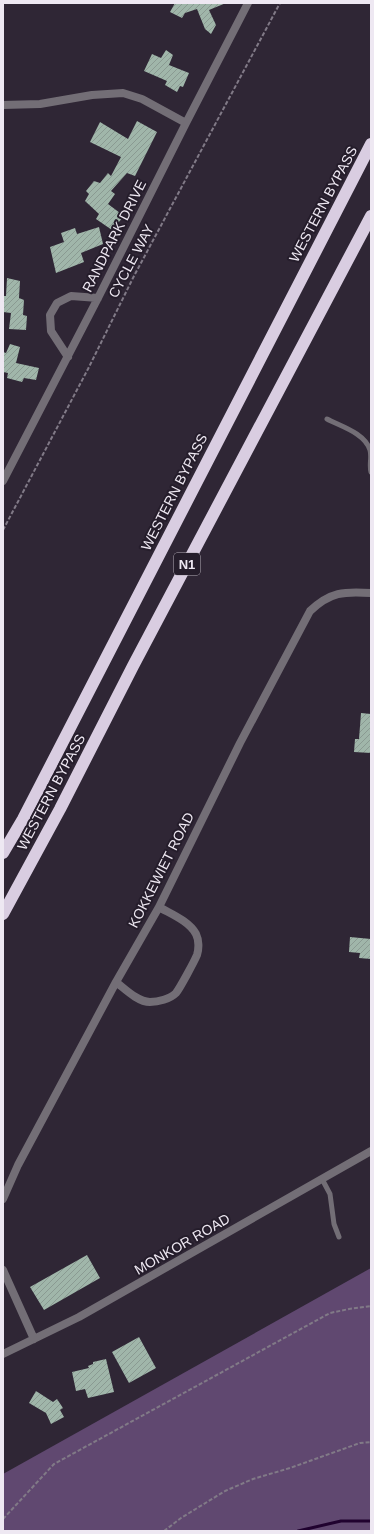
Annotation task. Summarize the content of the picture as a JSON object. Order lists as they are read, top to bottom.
{
  "streets": {
    "highway": ["WESTERN BYPASS", "N1"],
    "street": ["RANDPARK DRIVE", "KOKKEWIET ROAD", "MONKOR ROAD"],
    "path": ["CYCLE WAY"]
  }
}
